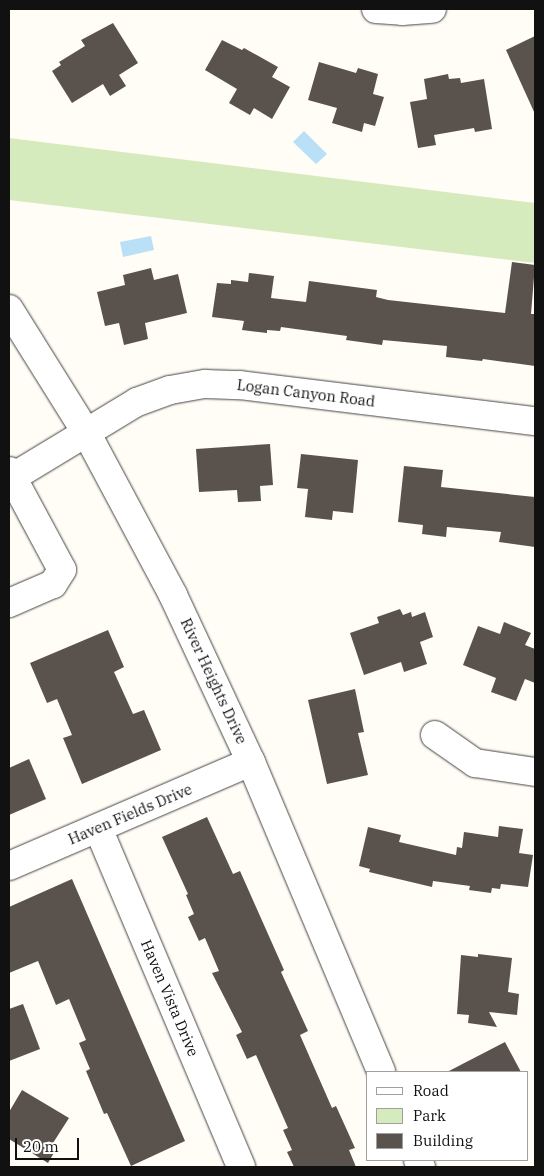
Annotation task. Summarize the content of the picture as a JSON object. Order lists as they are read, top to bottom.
{
  "streets": {
    "street": [
      "Logan Canyon Road",
      "River Heights Drive",
      "Haven Fields Drive",
      "Haven Vista Drive"
    ]
  },
  "crossings": [
    ["Logan Canyon Road", "River Heights Drive"],
    ["River Heights Drive", "Haven Fields Drive"],
    ["Haven Fields Drive", "Haven Vista Drive"]
  ],
  "legend": ["Road", "Park", "Building"],
  "scale_bar": "20 m"
}
